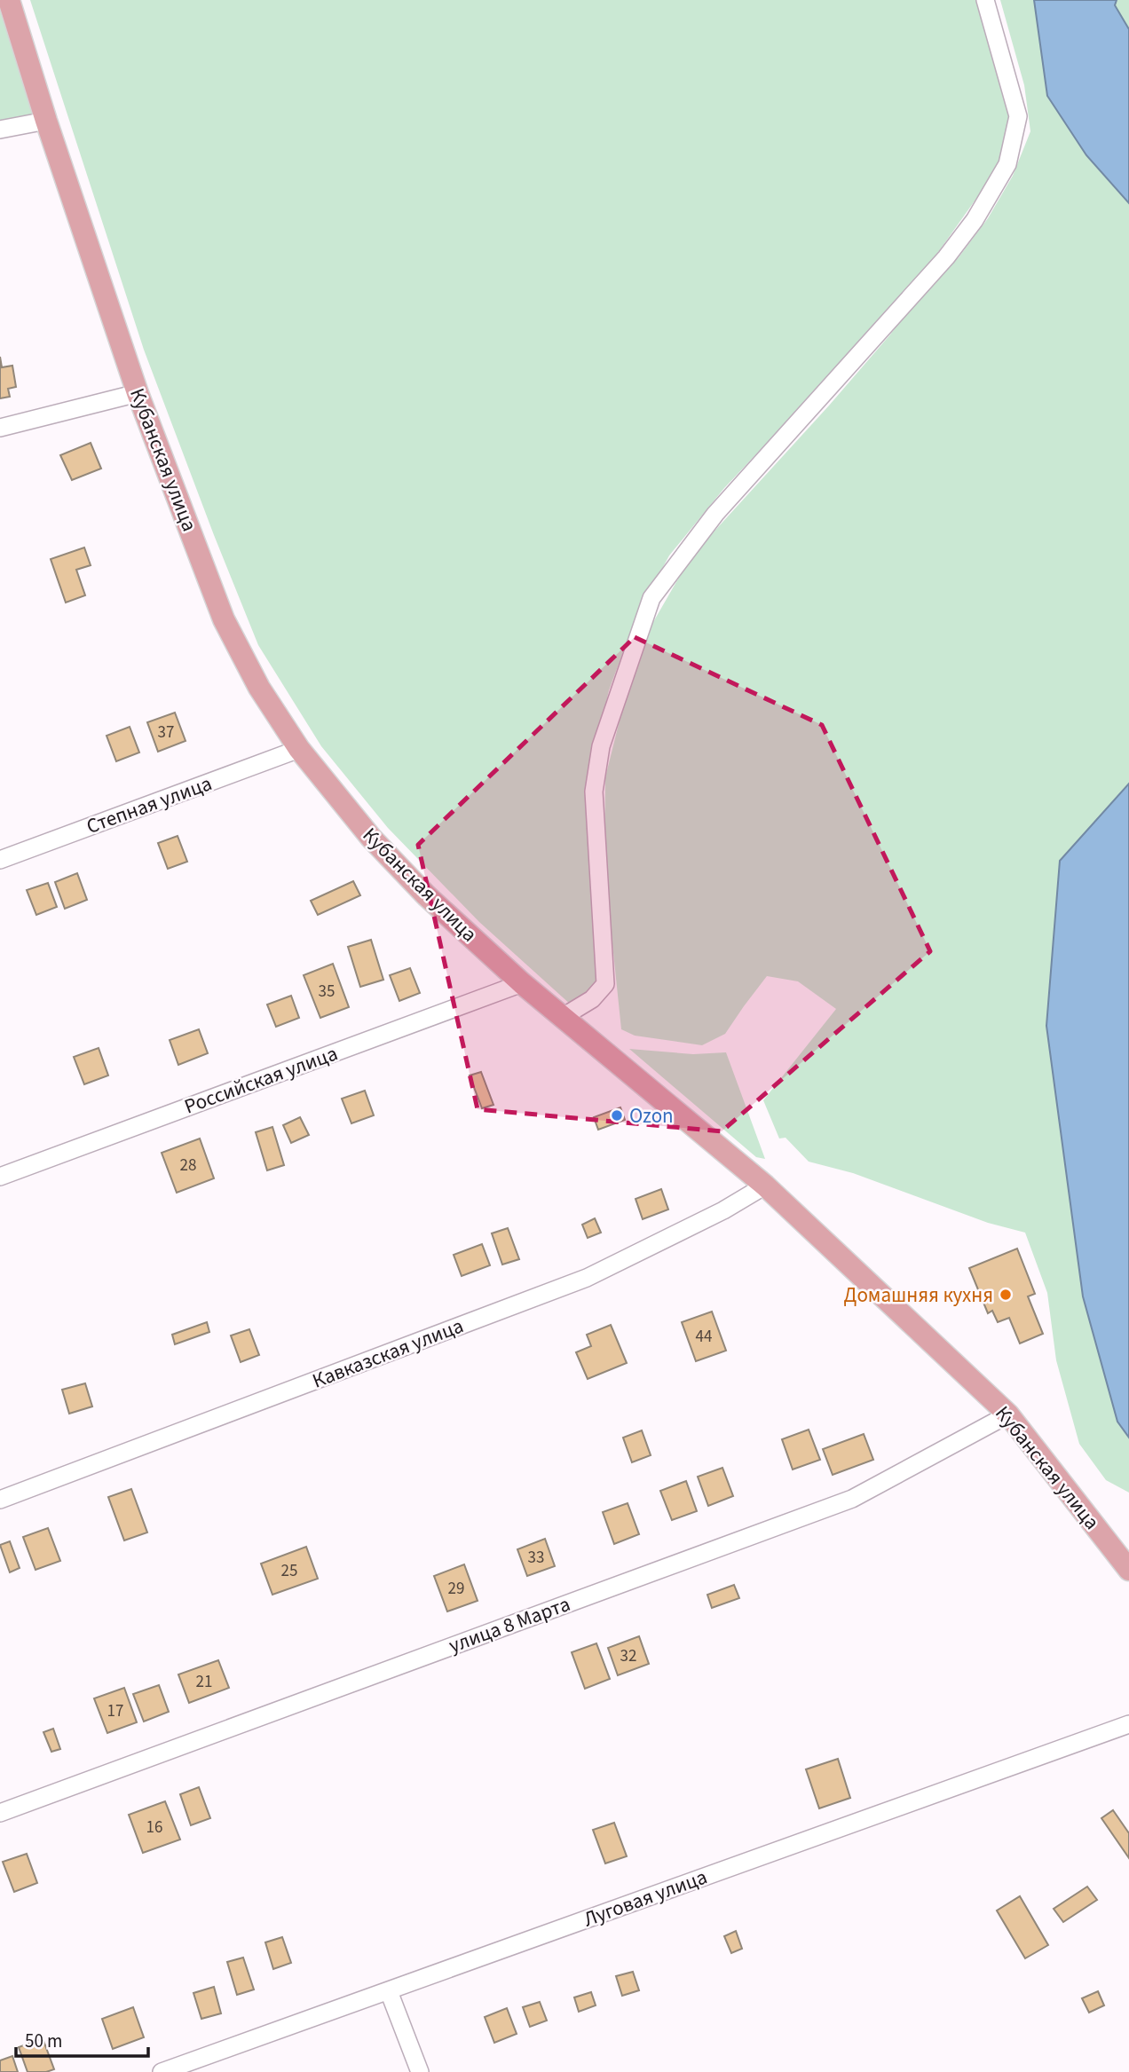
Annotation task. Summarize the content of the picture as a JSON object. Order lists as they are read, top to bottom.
{
  "streets": {
    "main road": ["Кубанская улица"],
    "street": [
      "Степная улица",
      "Российская улица",
      "Кавказская улица",
      "улица 8 Марта",
      "Луговая улица"
    ]
  },
  "crossings": [
    ["Кубанская улица", "Степная улица"],
    ["Кубанская улица", "Российская улица"],
    ["Кубанская улица", "Кавказская улица"],
    ["Кубанская улица", "улица 8 Марта"]
  ],
  "places": ["Ozon", "Домашняя кухня"],
  "house_numbers": [
    "37",
    "35",
    "28",
    "44",
    "33",
    "25",
    "29",
    "32",
    "21",
    "17",
    "16"
  ],
  "scale_bar": "50 m"
}
